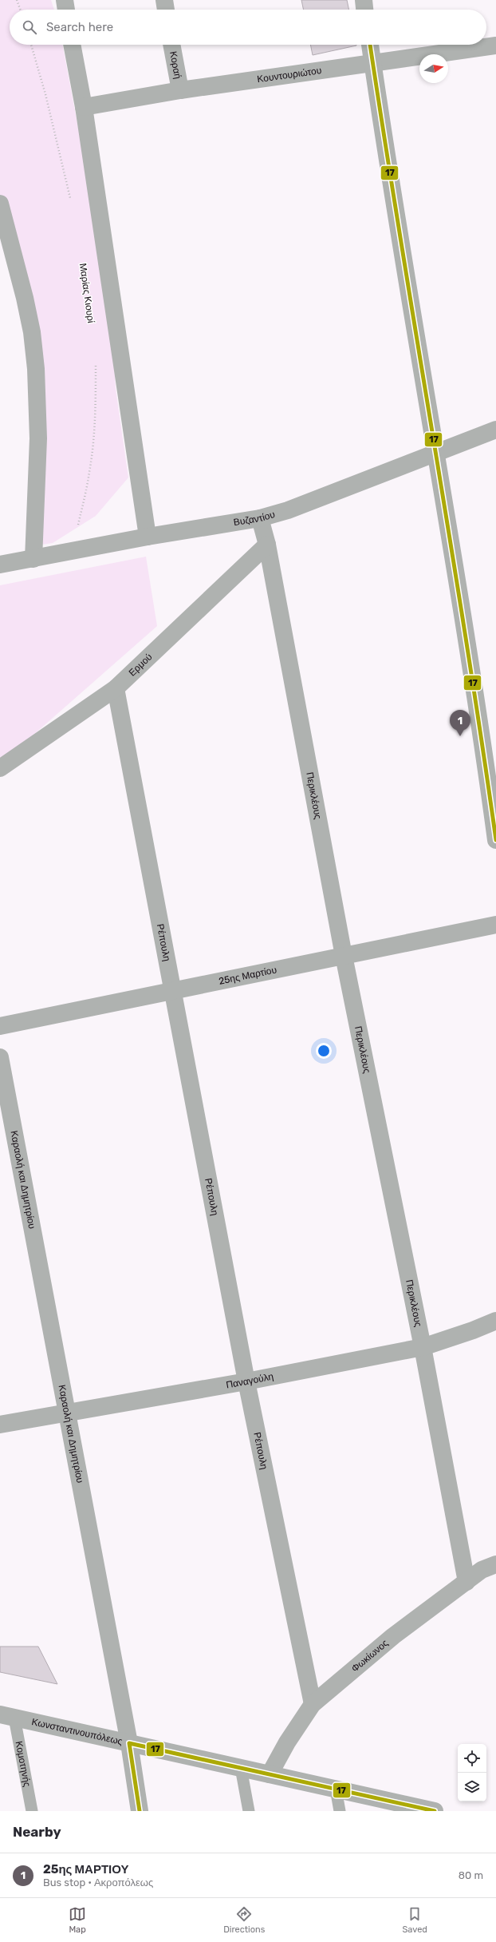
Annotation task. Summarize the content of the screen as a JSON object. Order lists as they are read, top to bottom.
{
  "streets": {
    "street": [
      "Κοραή",
      "Κουντουριώτου",
      "Βυζαντίου",
      "Ερμού",
      "Περικλέους",
      "Ρέπουλη",
      "25ης Μαρτίου",
      "Καραολή και Δημητρίου",
      "Παναγούλη",
      "Φωκίωνος",
      "Κωνσταντινουπόλεως"
    ],
    "lane": ["Κομοτηνής"]
  },
  "crossings": [
    ["Κοραή", "Κουντουριώτου"],
    ["Βυζαντίου", "Περικλέους"],
    ["Ερμού", "Περικλέους"],
    ["Ερμού", "Ρέπουλη"],
    ["Περικλέους", "25ης Μαρτίου"],
    ["Περικλέους", "Παναγούλη"],
    ["Περικλέους", "Φωκίωνος"],
    ["Ρέπουλη", "25ης Μαρτίου"],
    ["Ρέπουλη", "Παναγούλη"],
    ["Ρέπουλη", "Φωκίωνος"],
    ["Καραολή και Δημητρίου", "Παναγούλη"],
    ["Καραολή και Δημητρίου", "Κωνσταντινουπόλεως"],
    ["Φωκίωνος", "Κωνσταντινουπόλεως"],
    ["Κωνσταντινουπόλεως", "Κομοτηνής"]
  ],
  "lines": ["transit line 17"],
  "north": "right",
  "page": {
    "search": "Search here",
    "pins": "1",
    "heading": "Nearby",
    "list": [
      {
        "mark": "1",
        "name": "25ης ΜΑΡΤΙΟΥ",
        "note": "Bus stop · Ακροπόλεως",
        "value": "80 m"
      }
    ],
    "nav": ["Map", "Directions", "Saved"]
  }
}
